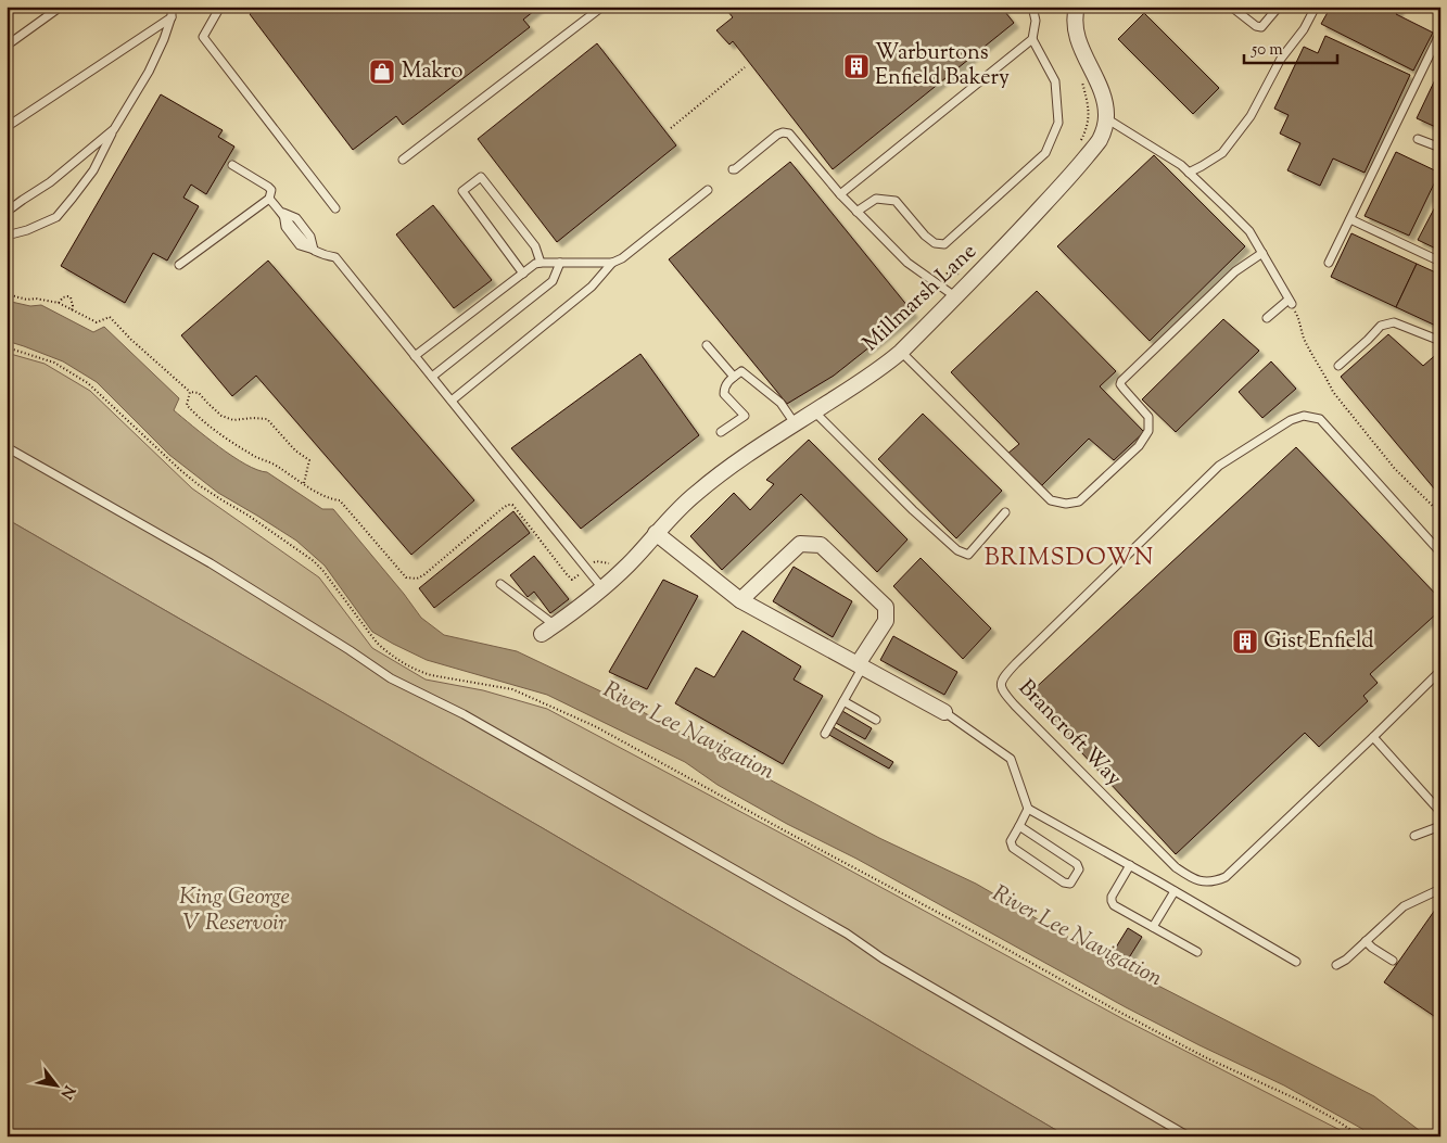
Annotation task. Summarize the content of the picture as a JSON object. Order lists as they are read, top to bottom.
{
  "streets": {
    "street": ["Millmarsh Lane"],
    "lane": ["Brancroft Way"]
  },
  "districts": ["BRIMSDOWN"],
  "water": ["River Lee Navigation", "King George V Reservoir"],
  "places": {
    "building": ["Warburtons Enfield Bakery", "Gist Enfield"],
    "shop": ["Makro"]
  },
  "scale_bar": "50 m",
  "north": "bottom right"
}
